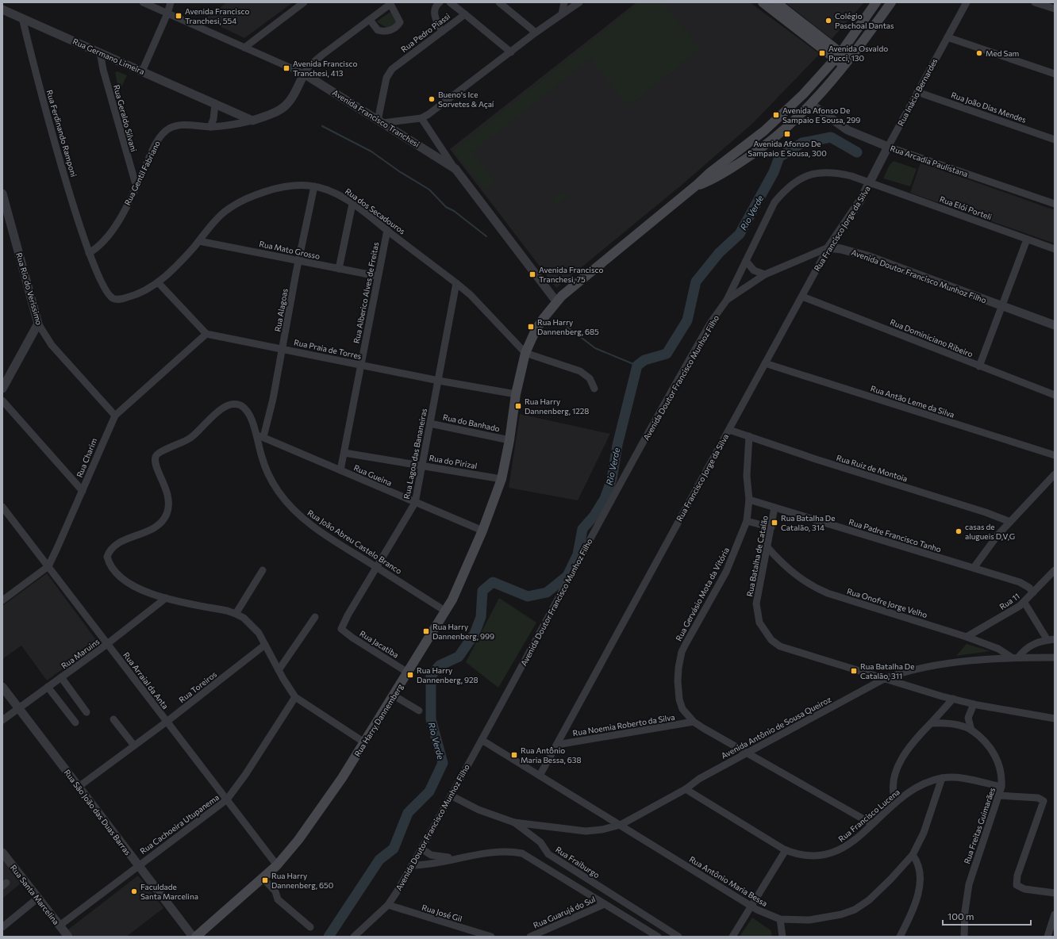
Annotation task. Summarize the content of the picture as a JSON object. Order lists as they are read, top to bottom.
{
  "streets": {
    "main road": ["Rua Harry Dannemberg"],
    "street": [
      "Rua Pedro Piassi",
      "Rua Germano Limeira",
      "Rua Inácio Bernardes",
      "Rua João Dias Mendes",
      "Rua Geraldo Silvani",
      "Avenida Francisco Tranchesi",
      "Rua Ferdinando Ramponi",
      "Rua Arcadia Paulistana",
      "Rua Gentil Fabriano",
      "Rua Elói Porteli",
      "Rua dos Secadouros",
      "Rua Francisco Jorge da Silva",
      "Rua Mato Grosso",
      "Avenida Doutor Francisco Munhoz Filho",
      "Rua Rio do Verissimo",
      "Rua Alberico Alves de Freitas",
      "Rua Alagoas",
      "Rua Dominiciano Ribeiro",
      "Rua Praia de Torres",
      "Rua Antão Leme da Silva",
      "Rua do Banhado",
      "Rua Lagoa das Bananeiras",
      "Rua Charim",
      "Rua do Pirizal",
      "Rua Ruiz de Montoia",
      "Rua Gueina",
      "Rua Padre Francisco Tanho",
      "Rua João Abreu Castelo Branco",
      "Rua Batalha de Catalão",
      "Rua Gervásio Mota da Vitória",
      "Rua 11",
      "Rua Onofre Jorge Velho",
      "Rua Jacatiba",
      "Rua Maruins",
      "Rua Arraial da Anta",
      "Rua Toreiros",
      "Rua Noemia Roberto da Silva",
      "Avenida Antônio de Sousa Queiroz",
      "Rua São João das Duas Barras",
      "Rua Francisco Lucena",
      "Rua Cachoeira Utupanema",
      "Rua Freitas Guimarães",
      "Rua Fraiburgo",
      "Rua Antônio Maria Bessa",
      "Rua Santa Marcelina",
      "Rua Guarujá do Sul",
      "Rua José Gil"
    ]
  },
  "crossings": [
    ["Rua Pedro Piassi", "Avenida Francisco Tranchesi"],
    ["Rua Germano Limeira", "Rua Geraldo Silvani"],
    ["Rua Germano Limeira", "Rua Ferdinando Ramponi"],
    ["Rua Germano Limeira", "Rua Gentil Fabriano"],
    ["Rua Inácio Bernardes", "Rua João Dias Mendes"],
    ["Rua Inácio Bernardes", "Rua Arcadia Paulistana"],
    ["Rua Inácio Bernardes", "Rua Elói Porteli"],
    ["Rua Inácio Bernardes", "Rua Francisco Jorge da Silva"],
    ["Rua Geraldo Silvani", "Rua Gentil Fabriano"],
    ["Avenida Francisco Tranchesi", "Rua Gentil Fabriano"],
    ["Avenida Francisco Tranchesi", "Rua Harry Dannemberg"],
    ["Rua Ferdinando Ramponi", "Rua Gentil Fabriano"],
    ["Rua Ferdinando Ramponi", "Rua dos Secadouros"],
    ["Rua Gentil Fabriano", "Rua dos Secadouros"],
    ["Rua Elói Porteli", "Rua Francisco Jorge da Silva"],
    ["Rua Elói Porteli", "Avenida Doutor Francisco Munhoz Filho"],
    ["Rua dos Secadouros", "Rua Mato Grosso"],
    ["Rua dos Secadouros", "Rua Alberico Alves de Freitas"],
    ["Rua dos Secadouros", "Rua Alagoas"],
    ["Rua dos Secadouros", "Rua Lagoa das Bananeiras"],
    ["Rua dos Secadouros", "Rua Harry Dannemberg"],
    ["Rua Francisco Jorge da Silva", "Avenida Doutor Francisco Munhoz Filho"],
    ["Rua Francisco Jorge da Silva", "Rua Dominiciano Ribeiro"],
    ["Rua Francisco Jorge da Silva", "Rua Antão Leme da Silva"],
    ["Rua Francisco Jorge da Silva", "Rua Ruiz de Montoia"],
    ["Rua Francisco Jorge da Silva", "Rua Noemia Roberto da Silva"],
    ["Rua Francisco Jorge da Silva", "Rua Antônio Maria Bessa"],
    ["Rua Mato Grosso", "Rua Alberico Alves de Freitas"],
    ["Rua Mato Grosso", "Rua Alagoas"],
    ["Avenida Doutor Francisco Munhoz Filho", "Rua Fraiburgo"],
    ["Avenida Doutor Francisco Munhoz Filho", "Rua Antônio Maria Bessa"],
    ["Avenida Doutor Francisco Munhoz Filho", "Rua José Gil"],
    ["Rua Rio do Verissimo", "Rua Charim"],
    ["Rua Alberico Alves de Freitas", "Rua Praia de Torres"],
    ["Rua Alberico Alves de Freitas", "Rua do Pirizal"],
    ["Rua Alberico Alves de Freitas", "Rua Gueina"],
    ["Rua Alagoas", "Rua Praia de Torres"],
    ["Rua Alagoas", "Rua Gueina"],
    ["Rua Praia de Torres", "Rua Lagoa das Bananeiras"],
    ["Rua Praia de Torres", "Rua Charim"],
    ["Rua Praia de Torres", "Rua Harry Dannemberg"],
    ["Rua do Banhado", "Rua Lagoa das Bananeiras"],
    ["Rua do Banhado", "Rua Harry Dannemberg"],
    ["Rua Lagoa das Bananeiras", "Rua do Pirizal"],
    ["Rua Lagoa das Bananeiras", "Rua Gueina"],
    ["Rua Lagoa das Bananeiras", "Rua João Abreu Castelo Branco"],
    ["Rua Lagoa das Bananeiras", "Rua Jacatiba"],
    ["Rua Charim", "Rua Arraial da Anta"],
    ["Rua do Pirizal", "Rua Harry Dannemberg"],
    ["Rua Ruiz de Montoia", "Rua Gervásio Mota da Vitória"],
    ["Rua Gueina", "Rua João Abreu Castelo Branco"],
    ["Rua Gueina", "Rua Harry Dannemberg"],
    ["Rua Padre Francisco Tanho", "Rua Batalha de Catalão"],
    ["Rua Padre Francisco Tanho", "Rua Gervásio Mota da Vitória"],
    ["Rua Padre Francisco Tanho", "Rua 11"],
    ["Rua João Abreu Castelo Branco", "Rua Maruins"],
    ["Rua João Abreu Castelo Branco", "Rua Toreiros"],
    ["Rua João Abreu Castelo Branco", "Rua Harry Dannemberg"],
    ["Rua João Abreu Castelo Branco", "Rua Cachoeira Utupanema"],
    ["Rua Batalha de Catalão", "Rua Onofre Jorge Velho"],
    ["Rua Batalha de Catalão", "Avenida Antônio de Sousa Queiroz"],
    ["Rua Gervásio Mota da Vitória", "Rua Noemia Roberto da Silva"],
    ["Rua Gervásio Mota da Vitória", "Avenida Antônio de Sousa Queiroz"],
    ["Rua Gervásio Mota da Vitória", "Rua Francisco Lucena"],
    ["Rua 11", "Rua Onofre Jorge Velho"],
    ["Rua Onofre Jorge Velho", "Avenida Antônio de Sousa Queiroz"],
    ["Rua Jacatiba", "Rua Harry Dannemberg"],
    ["Rua Maruins", "Rua Arraial da Anta"],
    ["Rua Maruins", "Rua São João das Duas Barras"],
    ["Rua Arraial da Anta", "Rua Toreiros"],
    ["Rua Arraial da Anta", "Rua Harry Dannemberg"],
    ["Rua Arraial da Anta", "Rua Cachoeira Utupanema"],
    ["Rua Toreiros", "Rua São João das Duas Barras"],
    ["Avenida Antônio de Sousa Queiroz", "Rua Francisco Lucena"],
    ["Avenida Antônio de Sousa Queiroz", "Rua Fraiburgo"],
    ["Avenida Antônio de Sousa Queiroz", "Rua Antônio Maria Bessa"],
    ["Rua São João das Duas Barras", "Rua Cachoeira Utupanema"],
    ["Rua Francisco Lucena", "Rua Freitas Guimarães"],
    ["Rua Francisco Lucena", "Rua Antônio Maria Bessa"],
    ["Rua Cachoeira Utupanema", "Rua Santa Marcelina"]
  ],
  "water": ["Rio Verde"],
  "places": {
    "transit": [
      "Avenida Francisco Tranchesi, 554",
      "Avenida Osvaldo Pucci, 130",
      "Avenida Francisco Tranchesi, 413",
      "Avenida Afonso De Sampaio E Sousa, 299",
      "Avenida Afonso De Sampaio E Sousa, 300",
      "Avenida Francisco Tranchesi, 75",
      "Rua Harry Dannenberg, 685",
      "Rua Harry Dannenberg, 1228",
      "Rua Batalha De Catalão, 314",
      "Rua Harry Dannenberg, 999",
      "Rua Batalha De Catalão, 311",
      "Rua Harry Dannenberg, 928",
      "Rua Antônio Maria Bessa, 638",
      "Rua Harry Dannenberg, 650"
    ],
    "other": [
      "Colégio Paschoal Dantas",
      "Med Sam",
      "Bueno's Ice Sorvetes & Açaí",
      "casas de alugueis D,V,G",
      "Faculdade Santa Marcelina"
    ]
  },
  "scale_bar": "100 m"
}
